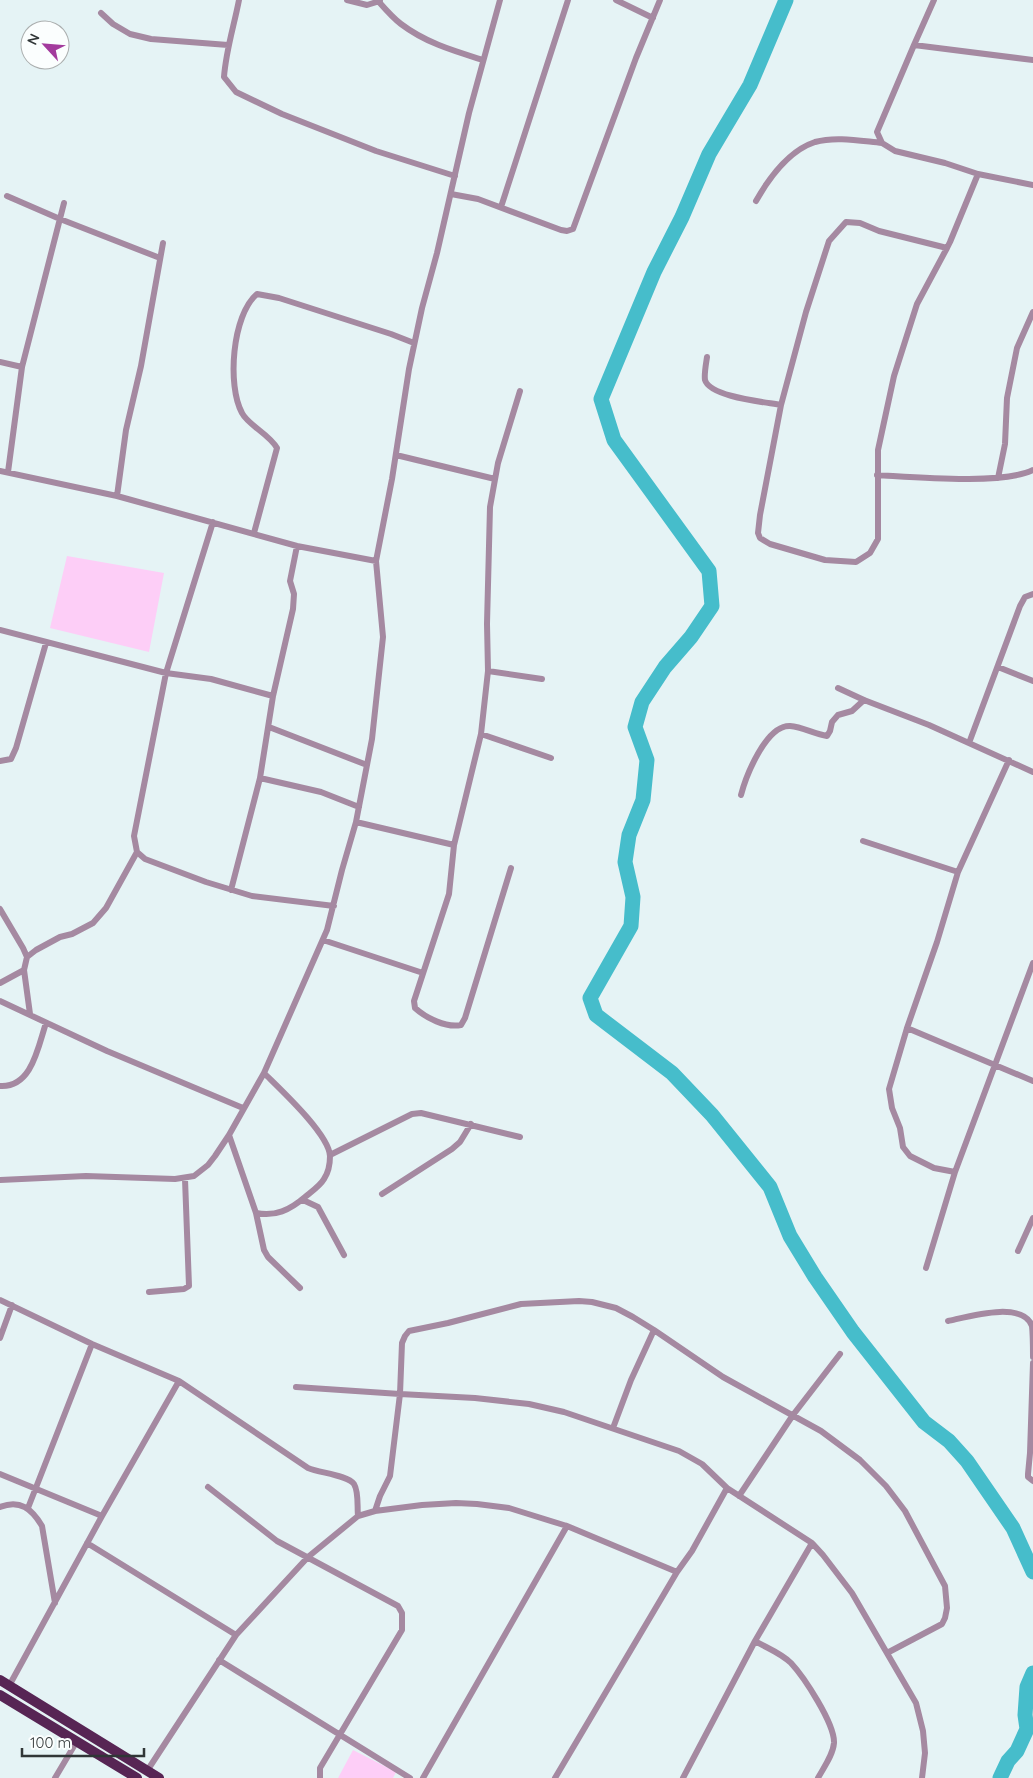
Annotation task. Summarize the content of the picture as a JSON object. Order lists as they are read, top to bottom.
{
  "scale_bar": "100 m",
  "north": "top left"
}
